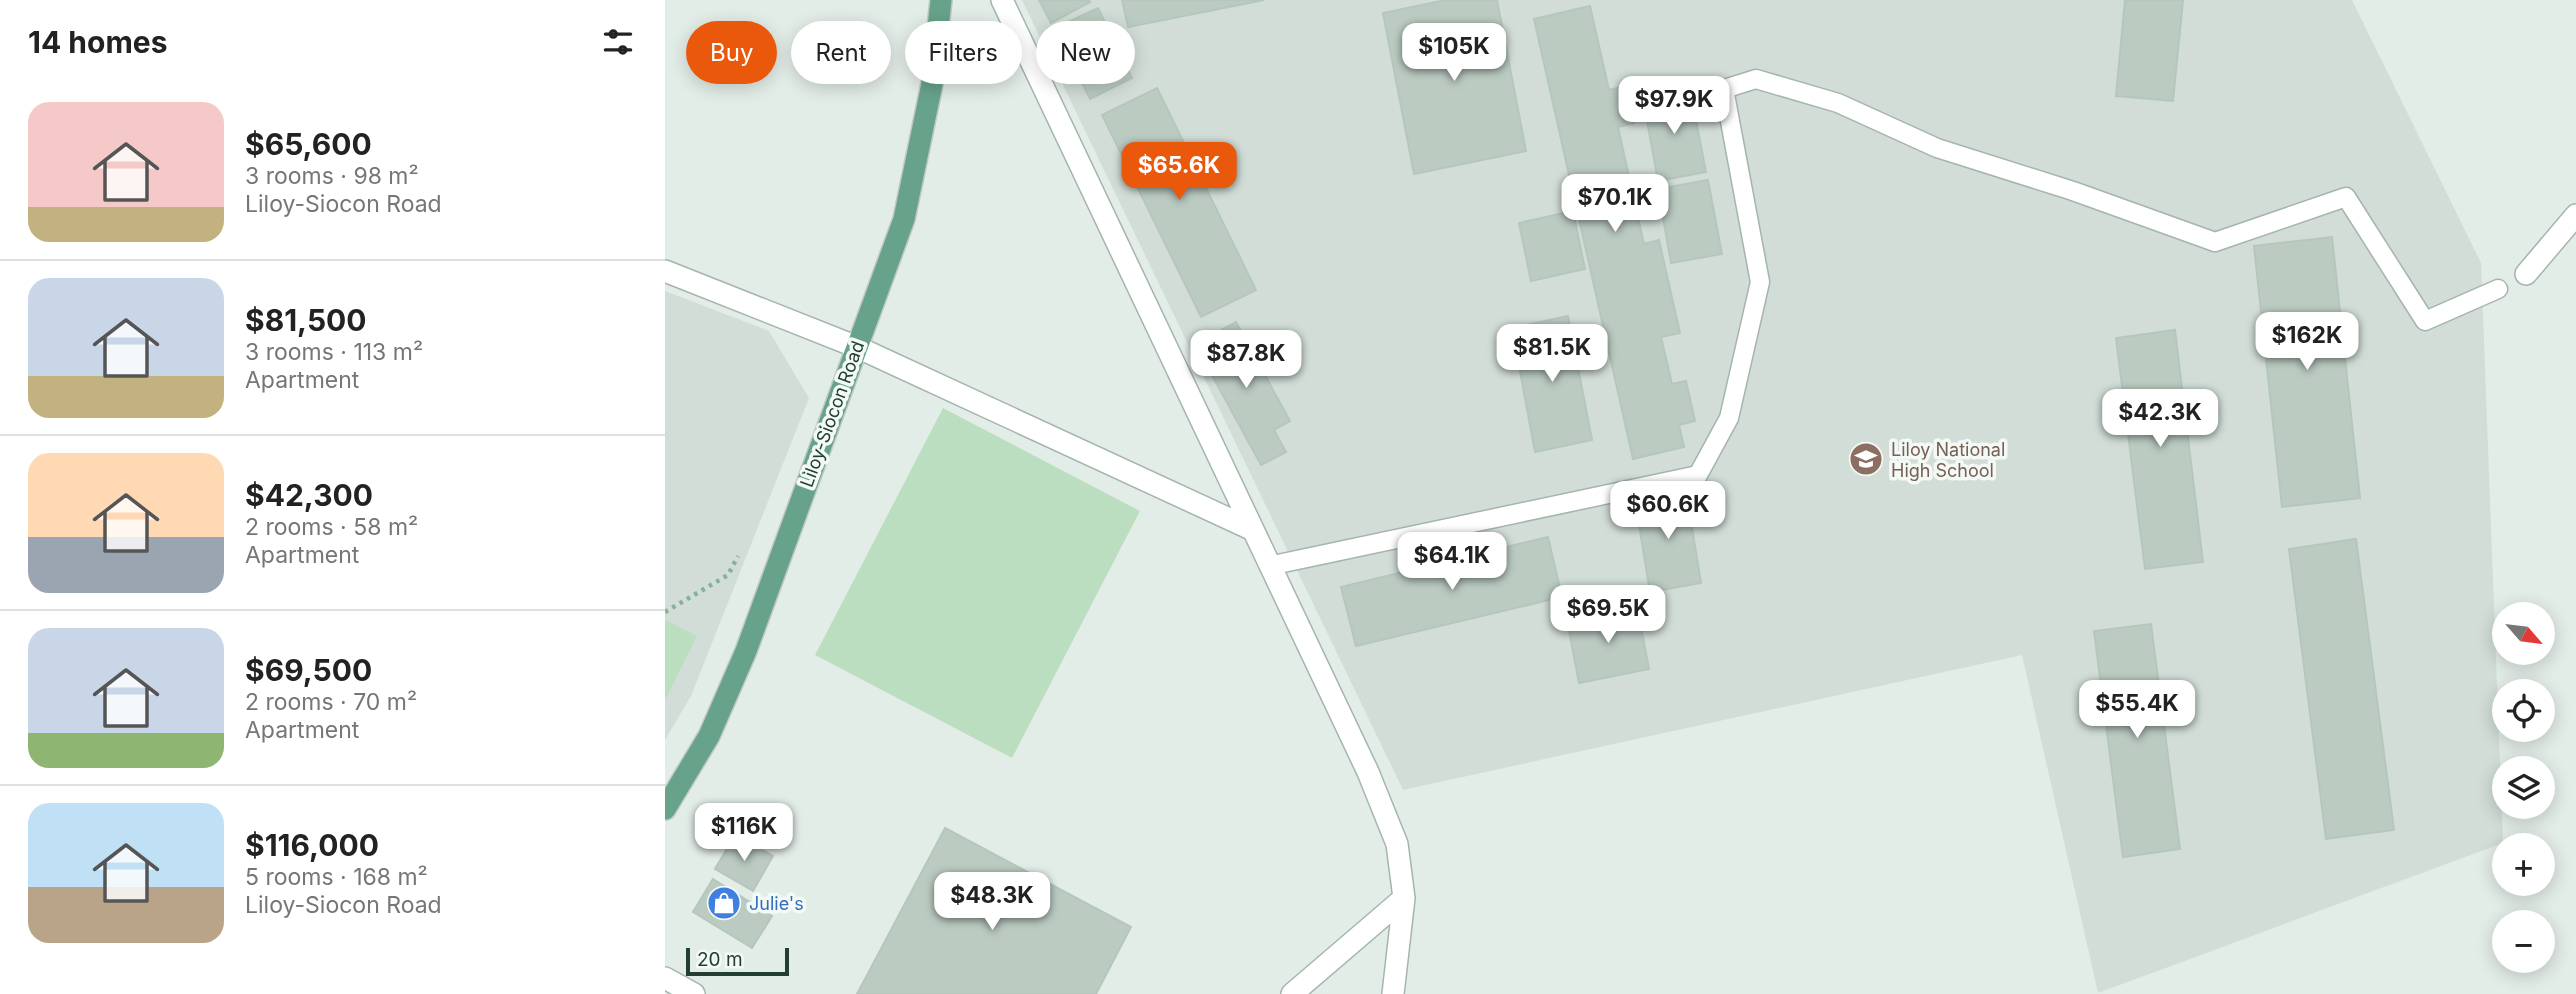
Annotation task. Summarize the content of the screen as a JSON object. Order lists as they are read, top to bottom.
{
  "streets": {
    "main road": ["Liloy-Siocon Road"]
  },
  "places": {
    "school or university": ["Liloy National High School"],
    "shop": ["Julie's"]
  },
  "scale_bar": "20 m",
  "north": "bottom right",
  "page": {
    "heading": "14 homes",
    "chip": [
      "Buy",
      "Rent",
      "Filters",
      "New"
    ],
    "price": [
      "$105K",
      "$97.9K",
      "$65.6K",
      "$70.1K",
      "$162K",
      "$81.5K",
      "$87.8K",
      "$42.3K",
      "$60.6K",
      "$64.1K",
      "$69.5K",
      "$55.4K",
      "$116K",
      "$48.3K"
    ],
    "list": [
      {
        "name": "$65,600",
        "note": "3 rooms · 98 m² · Liloy-Siocon Road"
      },
      {
        "name": "$81,500",
        "note": "3 rooms · 113 m² · Apartment"
      },
      {
        "name": "$42,300",
        "note": "2 rooms · 58 m² · Apartment"
      },
      {
        "name": "$69,500",
        "note": "2 rooms · 70 m² · Apartment"
      },
      {
        "name": "$116,000",
        "note": "5 rooms · 168 m² · Liloy-Siocon Road"
      }
    ],
    "map_buttons": ["+", "−"],
    "scale": "20 m"
  }
}
